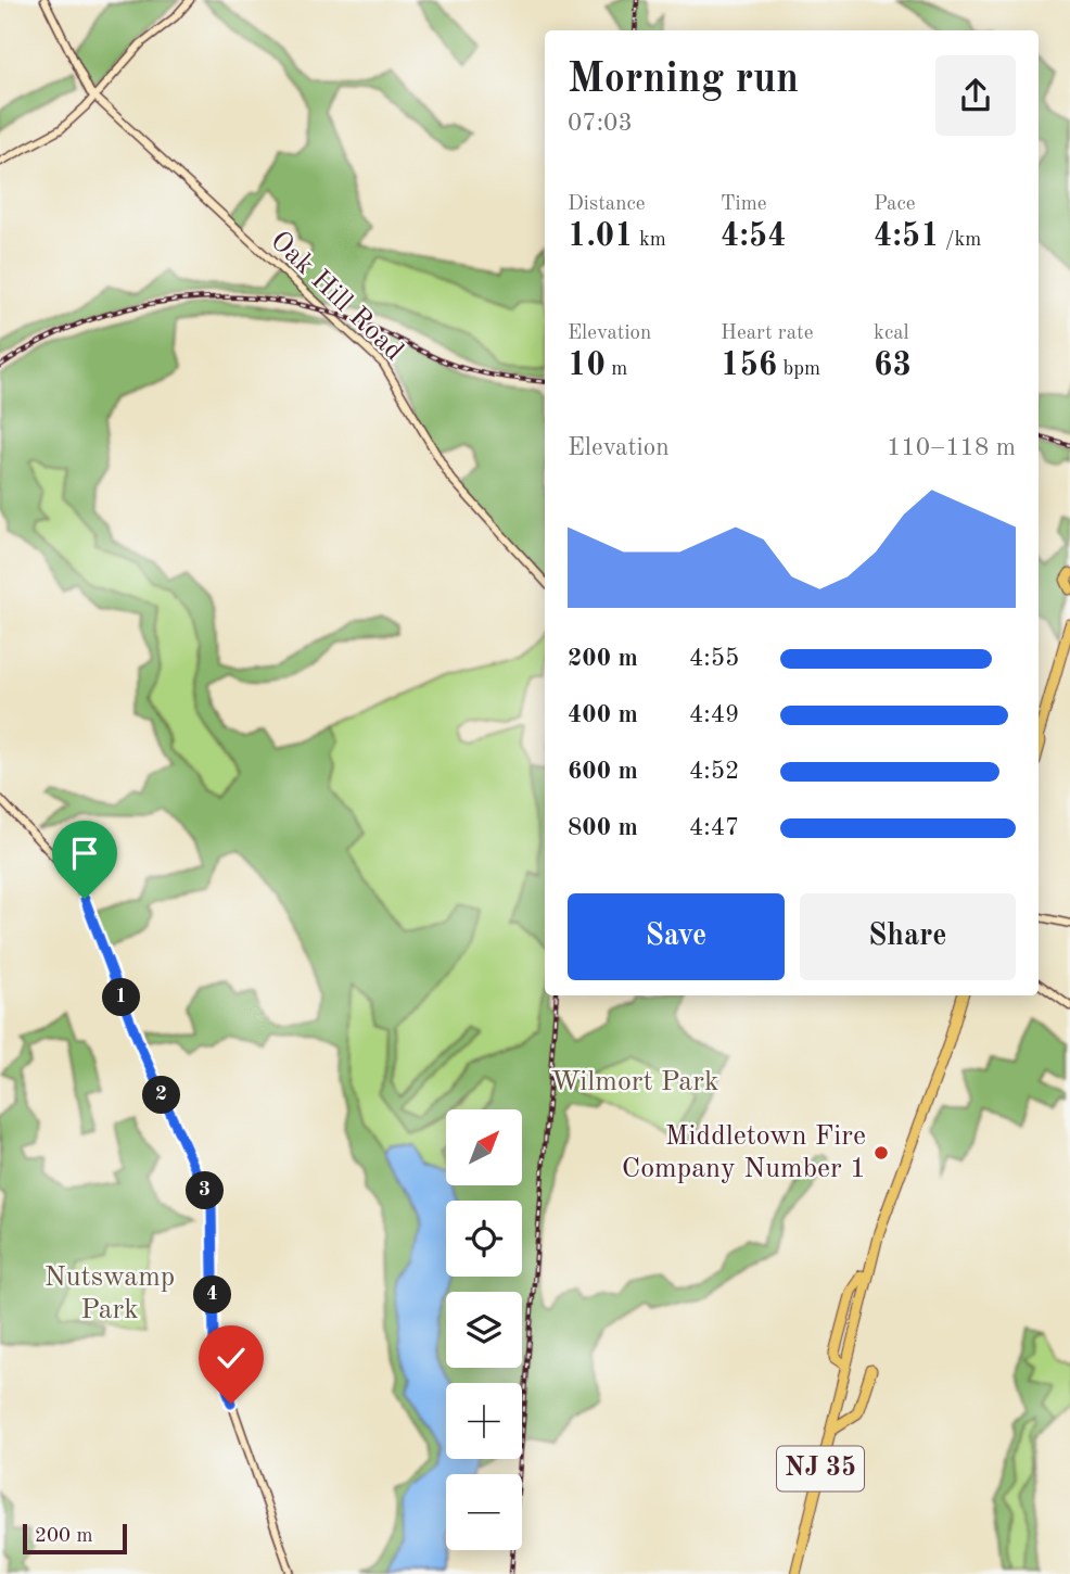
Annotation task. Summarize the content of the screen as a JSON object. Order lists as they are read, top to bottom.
{
  "streets": {
    "highway": ["NJ 35"],
    "main road": ["Oak Hill Road"]
  },
  "parks": ["Wilmort Park", "Nutswamp Park"],
  "places": ["Middletown Fire Company Number 1"],
  "scale_bar": "200 m",
  "north": "top right",
  "page": {
    "heading": ["Morning run", "07:03"],
    "stats": [
      ["Distance", "1.01 km"],
      ["Time", "4:54"],
      ["Pace", "4:51 /km"],
      ["Elevation", "10 m"],
      ["Heart rate", "156 bpm"],
      ["kcal", "63"]
    ],
    "chart": ["Elevation", "110–118 m"],
    "list": [
      {
        "name": "200 m",
        "note": "4:55"
      },
      {
        "name": "400 m",
        "note": "4:49"
      },
      {
        "name": "600 m",
        "note": "4:52"
      },
      {
        "name": "800 m",
        "note": "4:47"
      }
    ],
    "buttons": ["Save", "Share"],
    "pins": [
      "1",
      "2",
      "3",
      "4"
    ],
    "map_buttons": ["+", "−"],
    "scale": "200 m"
  }
}
